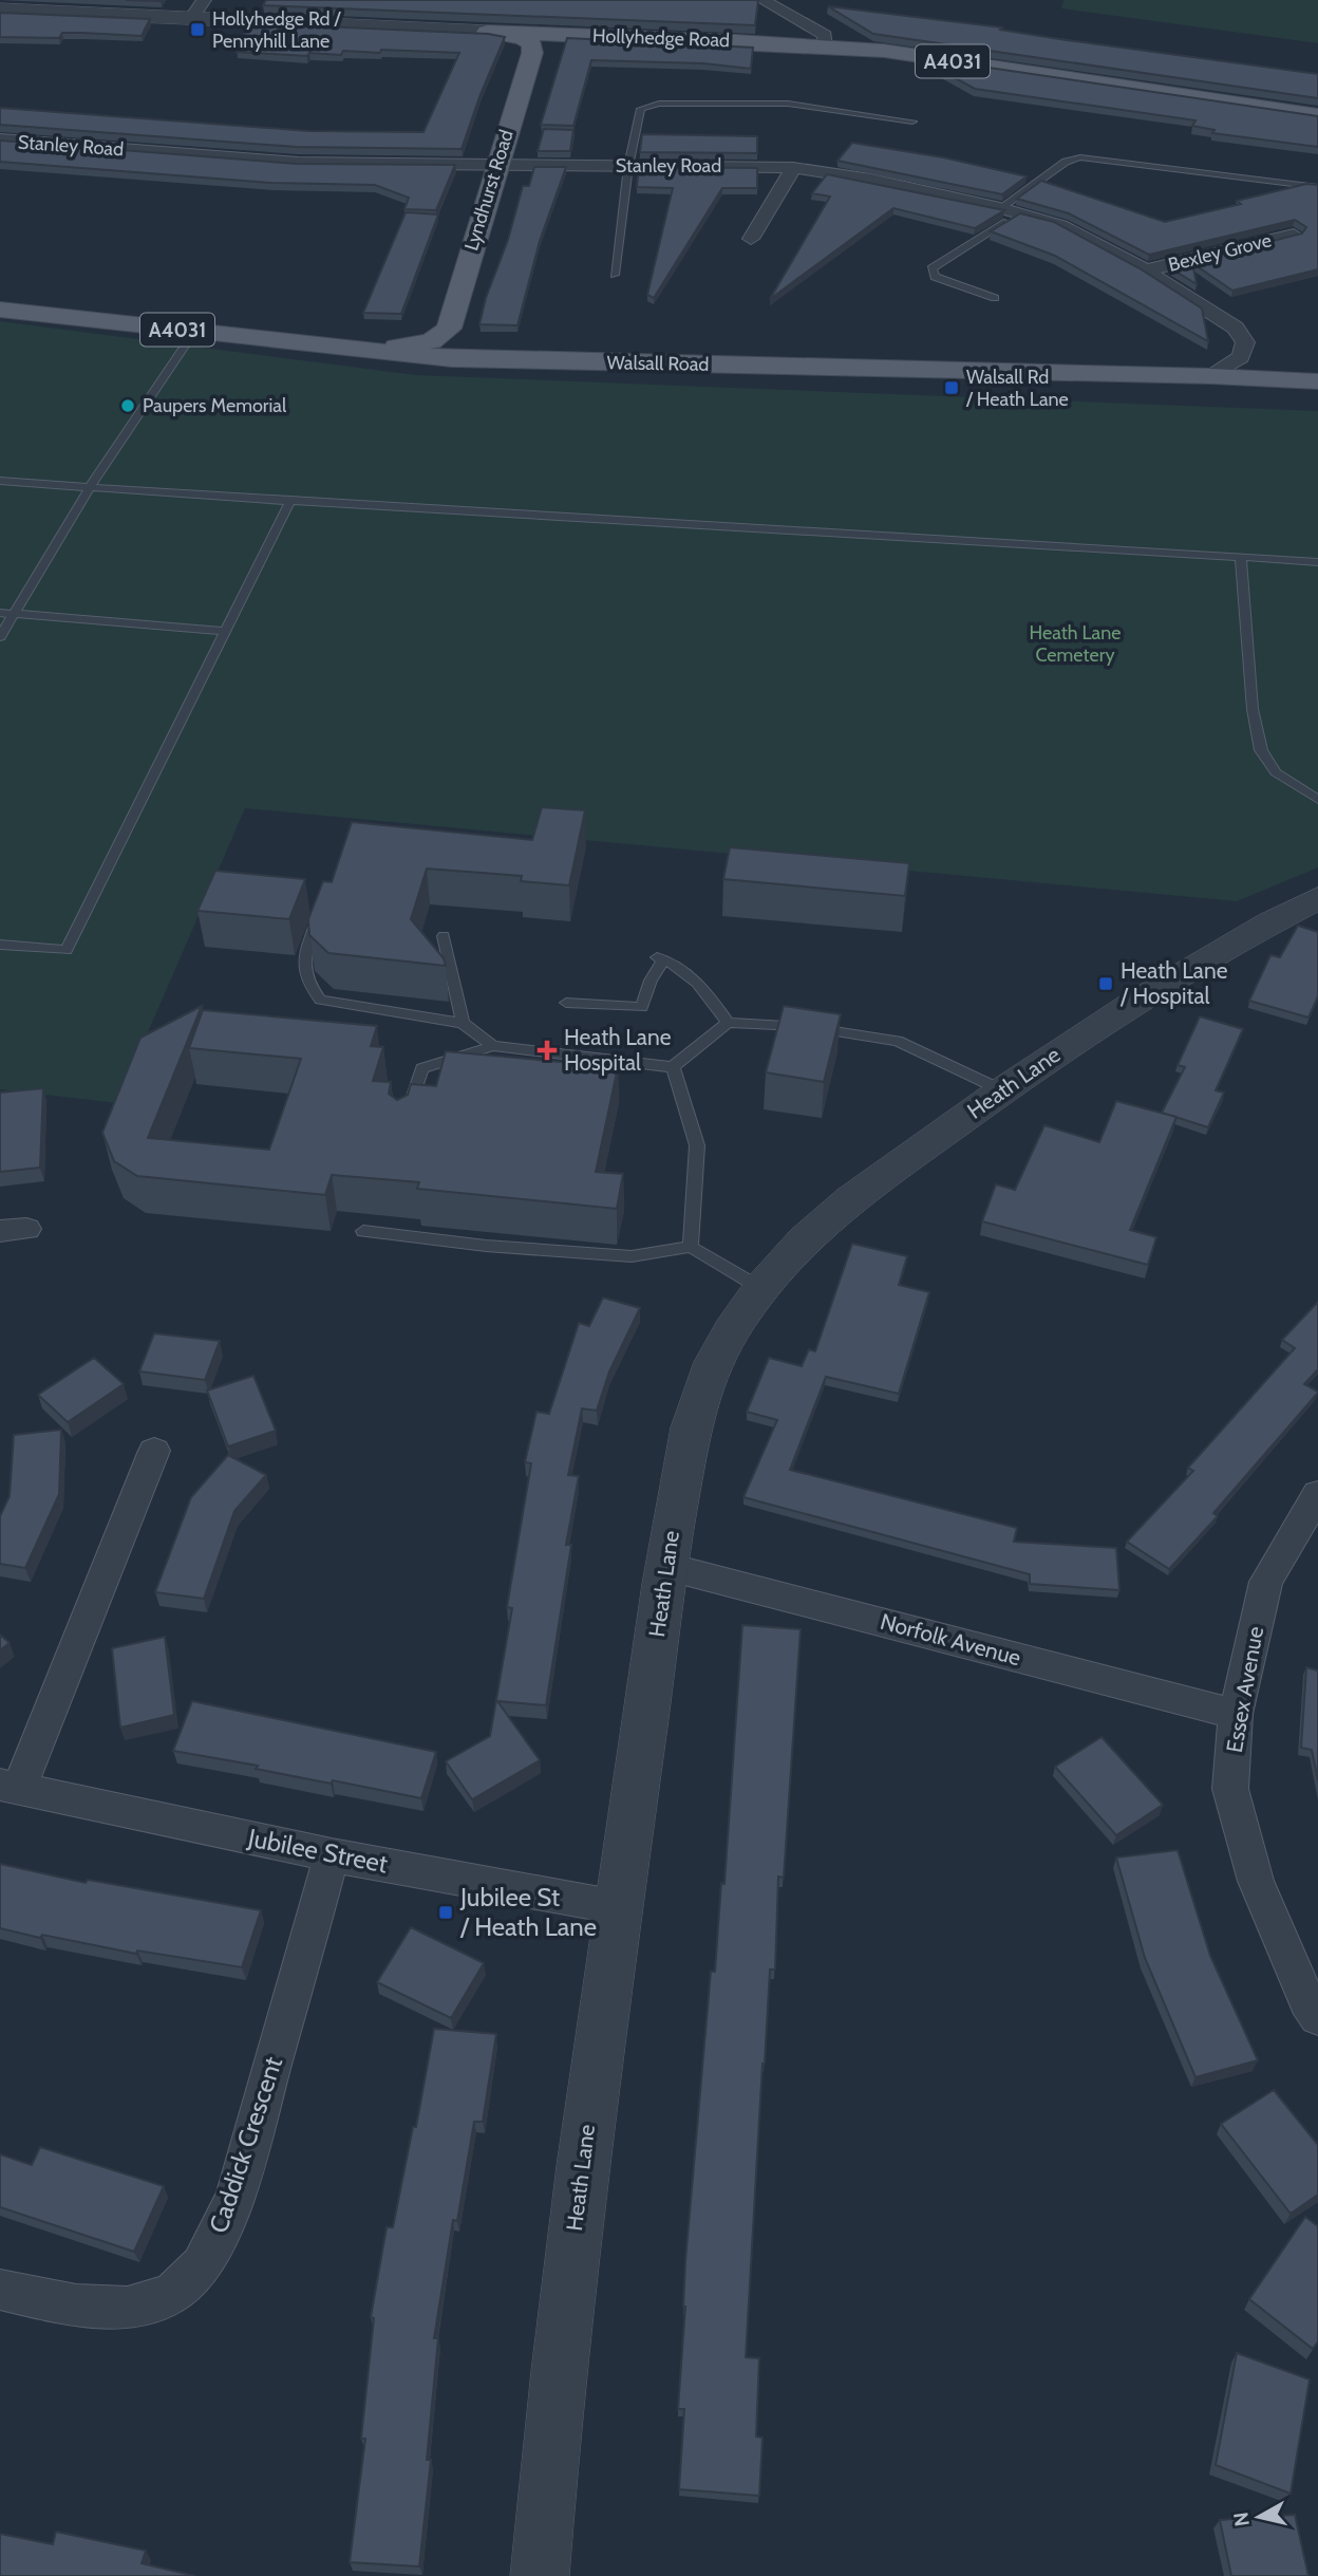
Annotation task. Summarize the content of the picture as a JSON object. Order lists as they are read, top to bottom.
{
  "streets": {
    "main road": [
      "Hollyhedge Road",
      "A4031",
      "Lyndhurst Road",
      "Walsall Road"
    ],
    "street": [
      "Stanley Road",
      "Bexley Grove",
      "Heath Lane",
      "Norfolk Avenue",
      "Essex Avenue",
      "Jubilee Street",
      "Caddick Crescent"
    ]
  },
  "crossings": [
    ["Hollyhedge Road", "A4031"],
    ["A4031", "Lyndhurst Road"],
    ["A4031", "Walsall Road"],
    ["Stanley Road", "Lyndhurst Road"],
    ["Stanley Road", "Bexley Grove"],
    ["Stanley Road", "Walsall Road"],
    ["Heath Lane", "Norfolk Avenue"],
    ["Heath Lane", "Jubilee Street"],
    ["Norfolk Avenue", "Essex Avenue"],
    ["Jubilee Street", "Caddick Crescent"]
  ],
  "parks": ["Heath Lane Cemetery"],
  "places": {
    "transit": [
      "Hollyhedge Rd / Pennyhill Lane",
      "Walsall Rd / Heath Lane",
      "Heath Lane / Hospital",
      "Jubilee St / Heath Lane"
    ],
    "other": ["Paupers Memorial"],
    "health": ["Heath Lane Hospital"]
  },
  "north": "left"
}
